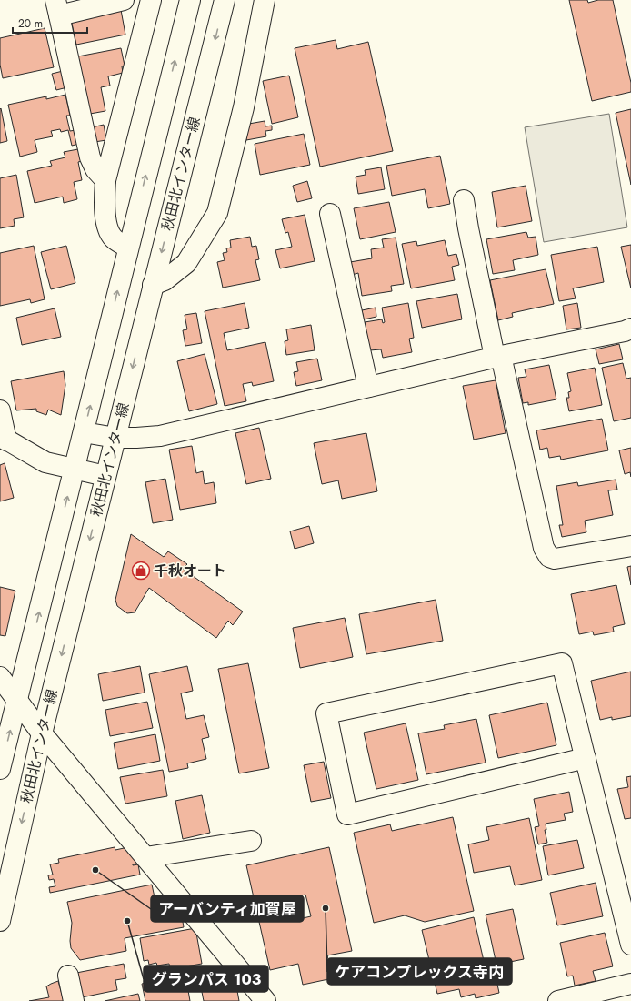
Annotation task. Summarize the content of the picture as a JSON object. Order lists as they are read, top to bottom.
{
  "streets": {
    "street": ["秋田北インター線"]
  },
  "places": {
    "shop": ["千秋オート"],
    "other": ["アーバンティ加賀屋", "ケアコンプレックス寺内", "グランパス 103"]
  },
  "scale_bar": "20 m"
}
